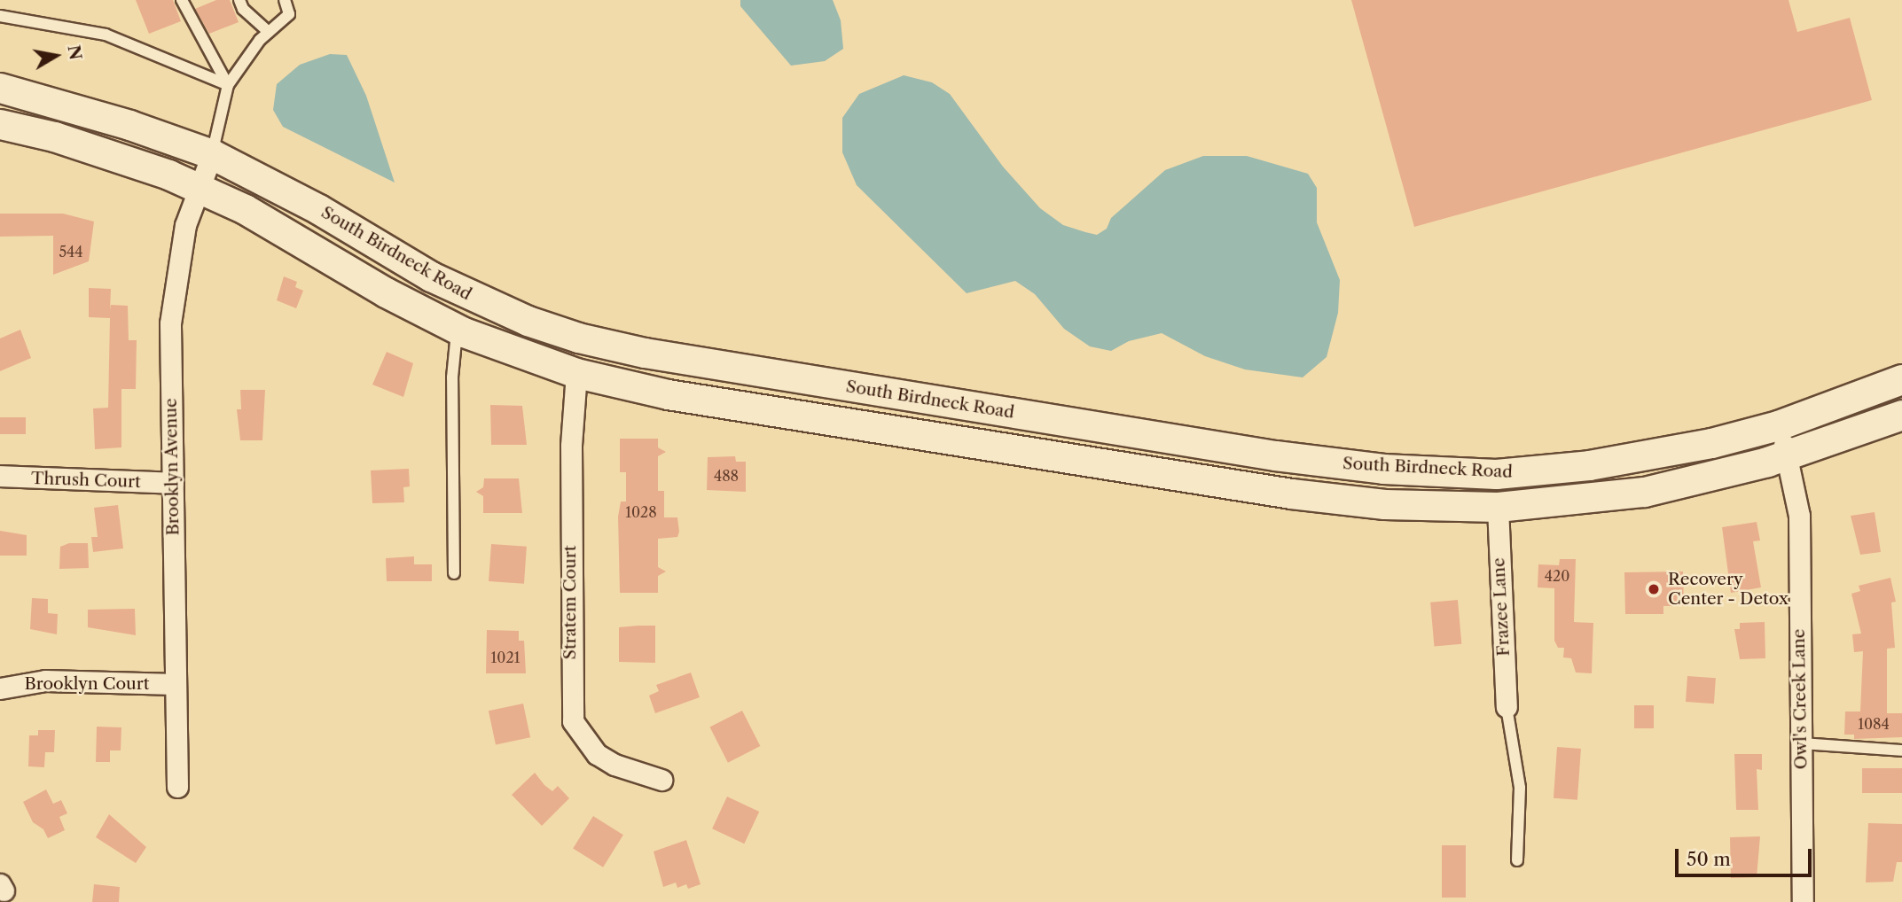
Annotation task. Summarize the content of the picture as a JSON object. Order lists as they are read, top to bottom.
{
  "streets": {
    "main road": ["South Birdneck Road"],
    "street": [
      "Brooklyn Avenue",
      "Thrush Court",
      "Stratem Court",
      "Frazee Lane",
      "Brooklyn Court",
      "Owl's Creek Lane"
    ]
  },
  "crossings": [
    ["South Birdneck Road", "Brooklyn Avenue"],
    ["South Birdneck Road", "Stratem Court"],
    ["South Birdneck Road", "Frazee Lane"],
    ["South Birdneck Road", "Owl's Creek Lane"],
    ["Brooklyn Avenue", "Thrush Court"],
    ["Brooklyn Avenue", "Brooklyn Court"]
  ],
  "places": ["Recovery Center - Detox"],
  "house_numbers": [
    "544",
    "488",
    "1028",
    "420",
    "1021",
    "1084"
  ],
  "scale_bar": "50 m",
  "north": "right"
}
